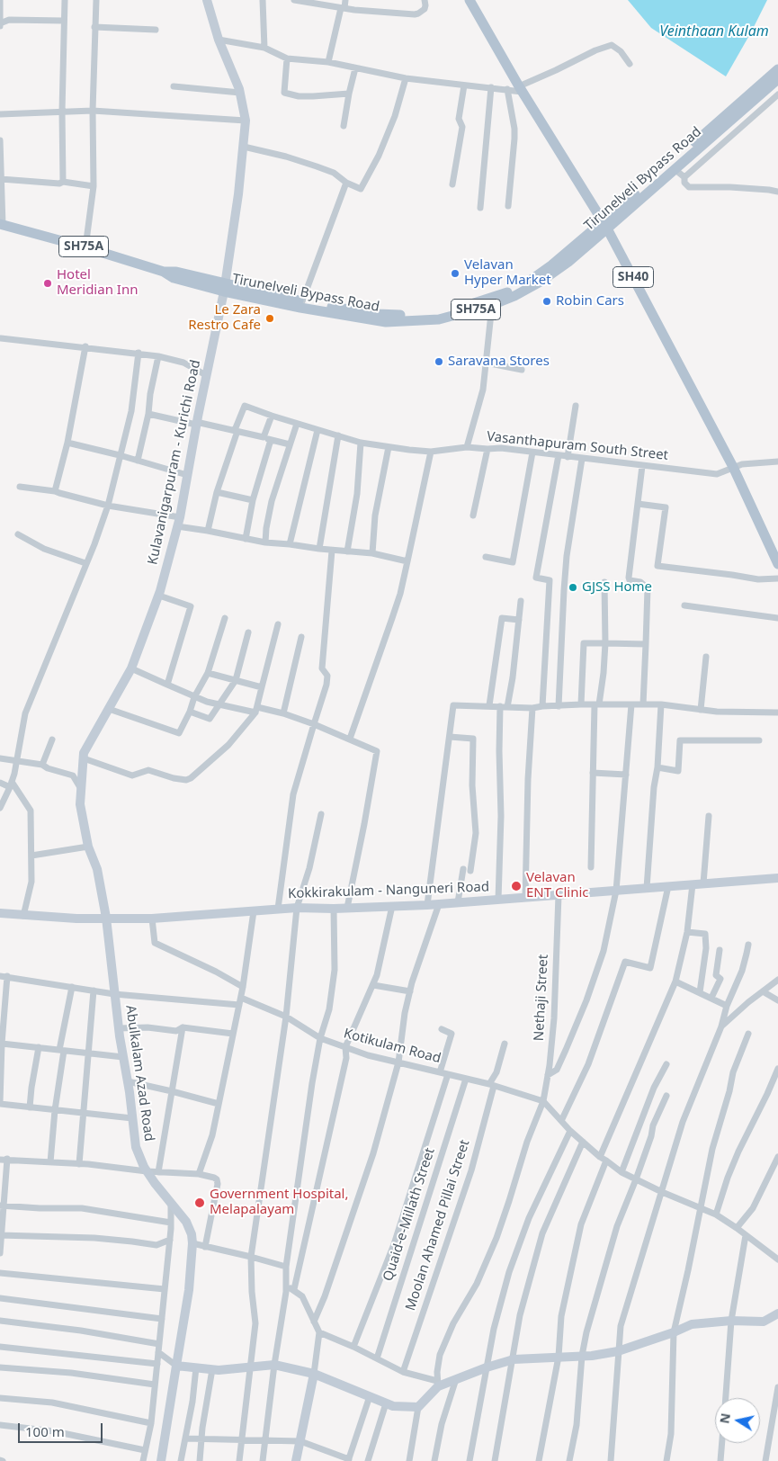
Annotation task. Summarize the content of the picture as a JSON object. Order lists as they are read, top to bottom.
{
  "streets": {
    "main road": [
      "Tirunelveli Bypass Road",
      "SH75A",
      "SH40",
      "Kulavanigarpuram - Kurichi Road",
      "Kokkirakulam - Nanguneri Road",
      "Abulkalam Azad Road"
    ],
    "street": [
      "Vasanthapuram South Street",
      "Nethaji Street",
      "Kotikulam Road",
      "Quaid-e-Millath Street",
      "Moolan Ahamed Pillai Street"
    ]
  },
  "crossings": [
    ["Tirunelveli Bypass Road", "SH40"],
    ["Tirunelveli Bypass Road", "Kulavanigarpuram - Kurichi Road"],
    ["SH40", "Vasanthapuram South Street"],
    ["Kulavanigarpuram - Kurichi Road", "Kokkirakulam - Nanguneri Road"],
    ["Kulavanigarpuram - Kurichi Road", "Abulkalam Azad Road"],
    ["Kokkirakulam - Nanguneri Road", "Nethaji Street"],
    ["Kokkirakulam - Nanguneri Road", "Abulkalam Azad Road"],
    ["Nethaji Street", "Kotikulam Road"],
    ["Kotikulam Road", "Abulkalam Azad Road"],
    ["Kotikulam Road", "Quaid-e-Millath Street"],
    ["Kotikulam Road", "Moolan Ahamed Pillai Street"]
  ],
  "water": ["Veinthaan Kulam"],
  "places": [
    "Velavan Hyper Market",
    "Hotel Meridian Inn",
    "Robin Cars",
    "Le Zara Restro Cafe",
    "Saravana Stores",
    "GJSS Home",
    "Velavan ENT Clinic",
    "Government Hospital, Melapalayam"
  ],
  "scale_bar": "100 m",
  "north": "left"
}
